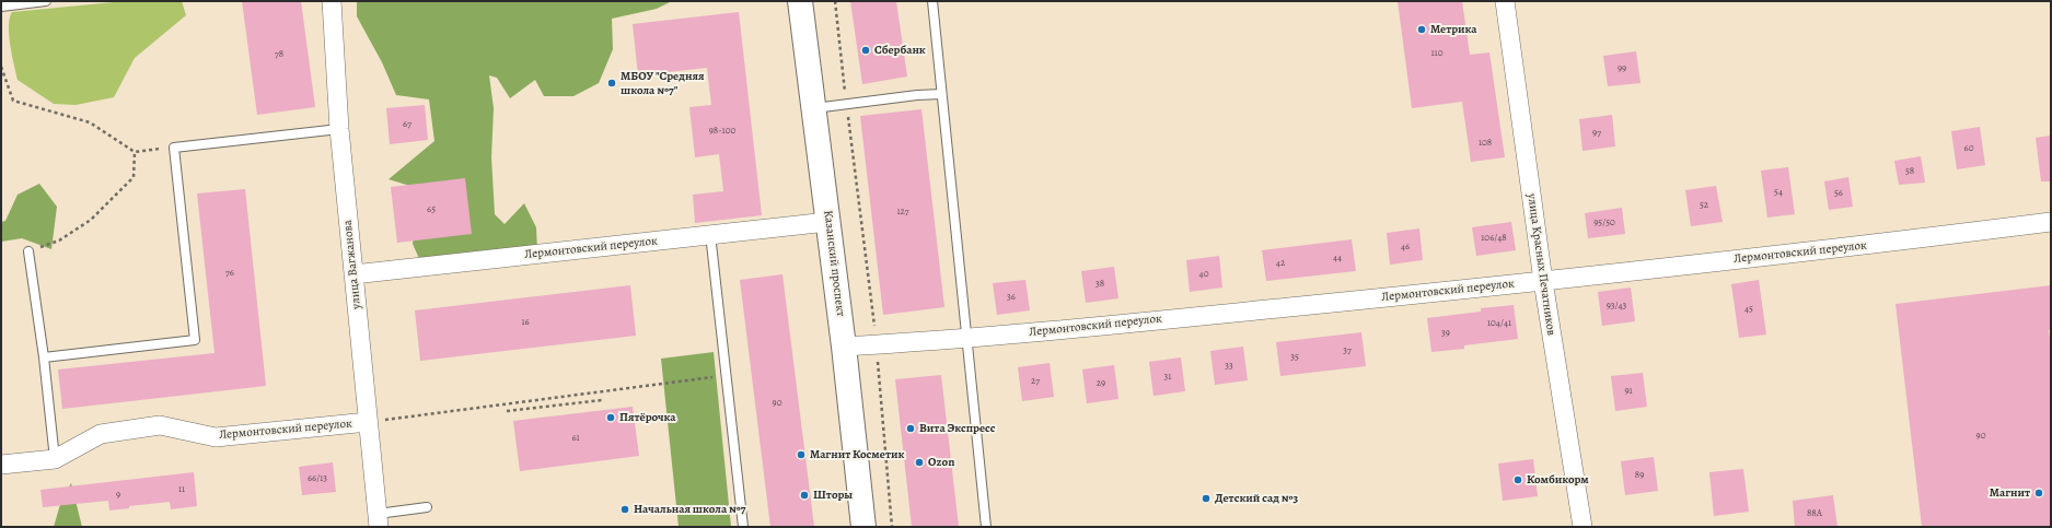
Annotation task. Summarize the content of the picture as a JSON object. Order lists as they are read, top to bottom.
{
  "streets": {
    "street": [
      "Лермонтовский переулок",
      "Казанский проспект",
      "улица Вагжанова",
      "улица Красных Печатников"
    ]
  },
  "crossings": [
    ["Лермонтовский переулок", "Казанский проспект"],
    ["Лермонтовский переулок", "улица Вагжанова"],
    ["Лермонтовский переулок", "улица Красных Печатников"]
  ],
  "places": [
    "Метрика",
    "Сбербанк",
    "МБОУ \"Средняя школа №7\"",
    "Пятёрочка",
    "Вита Экспресс",
    "Магнит Косметик",
    "Ozon",
    "Комбикорм",
    "Магнит",
    "Шторы",
    "Детский сад №3",
    "Начальная школа №7"
  ],
  "house_numbers": [
    "110",
    "78",
    "99",
    "67",
    "98-100",
    "97",
    "108",
    "60",
    "58",
    "54",
    "56",
    "52",
    "65",
    "127",
    "95/50",
    "106/48",
    "46",
    "44",
    "42",
    "76",
    "40",
    "38",
    "36",
    "93/43",
    "45",
    "16",
    "104/41",
    "39",
    "37",
    "35",
    "33",
    "31",
    "27",
    "29",
    "91",
    "90",
    "90",
    "61",
    "89",
    "66/13",
    "11",
    "9",
    "88А"
  ]
}
